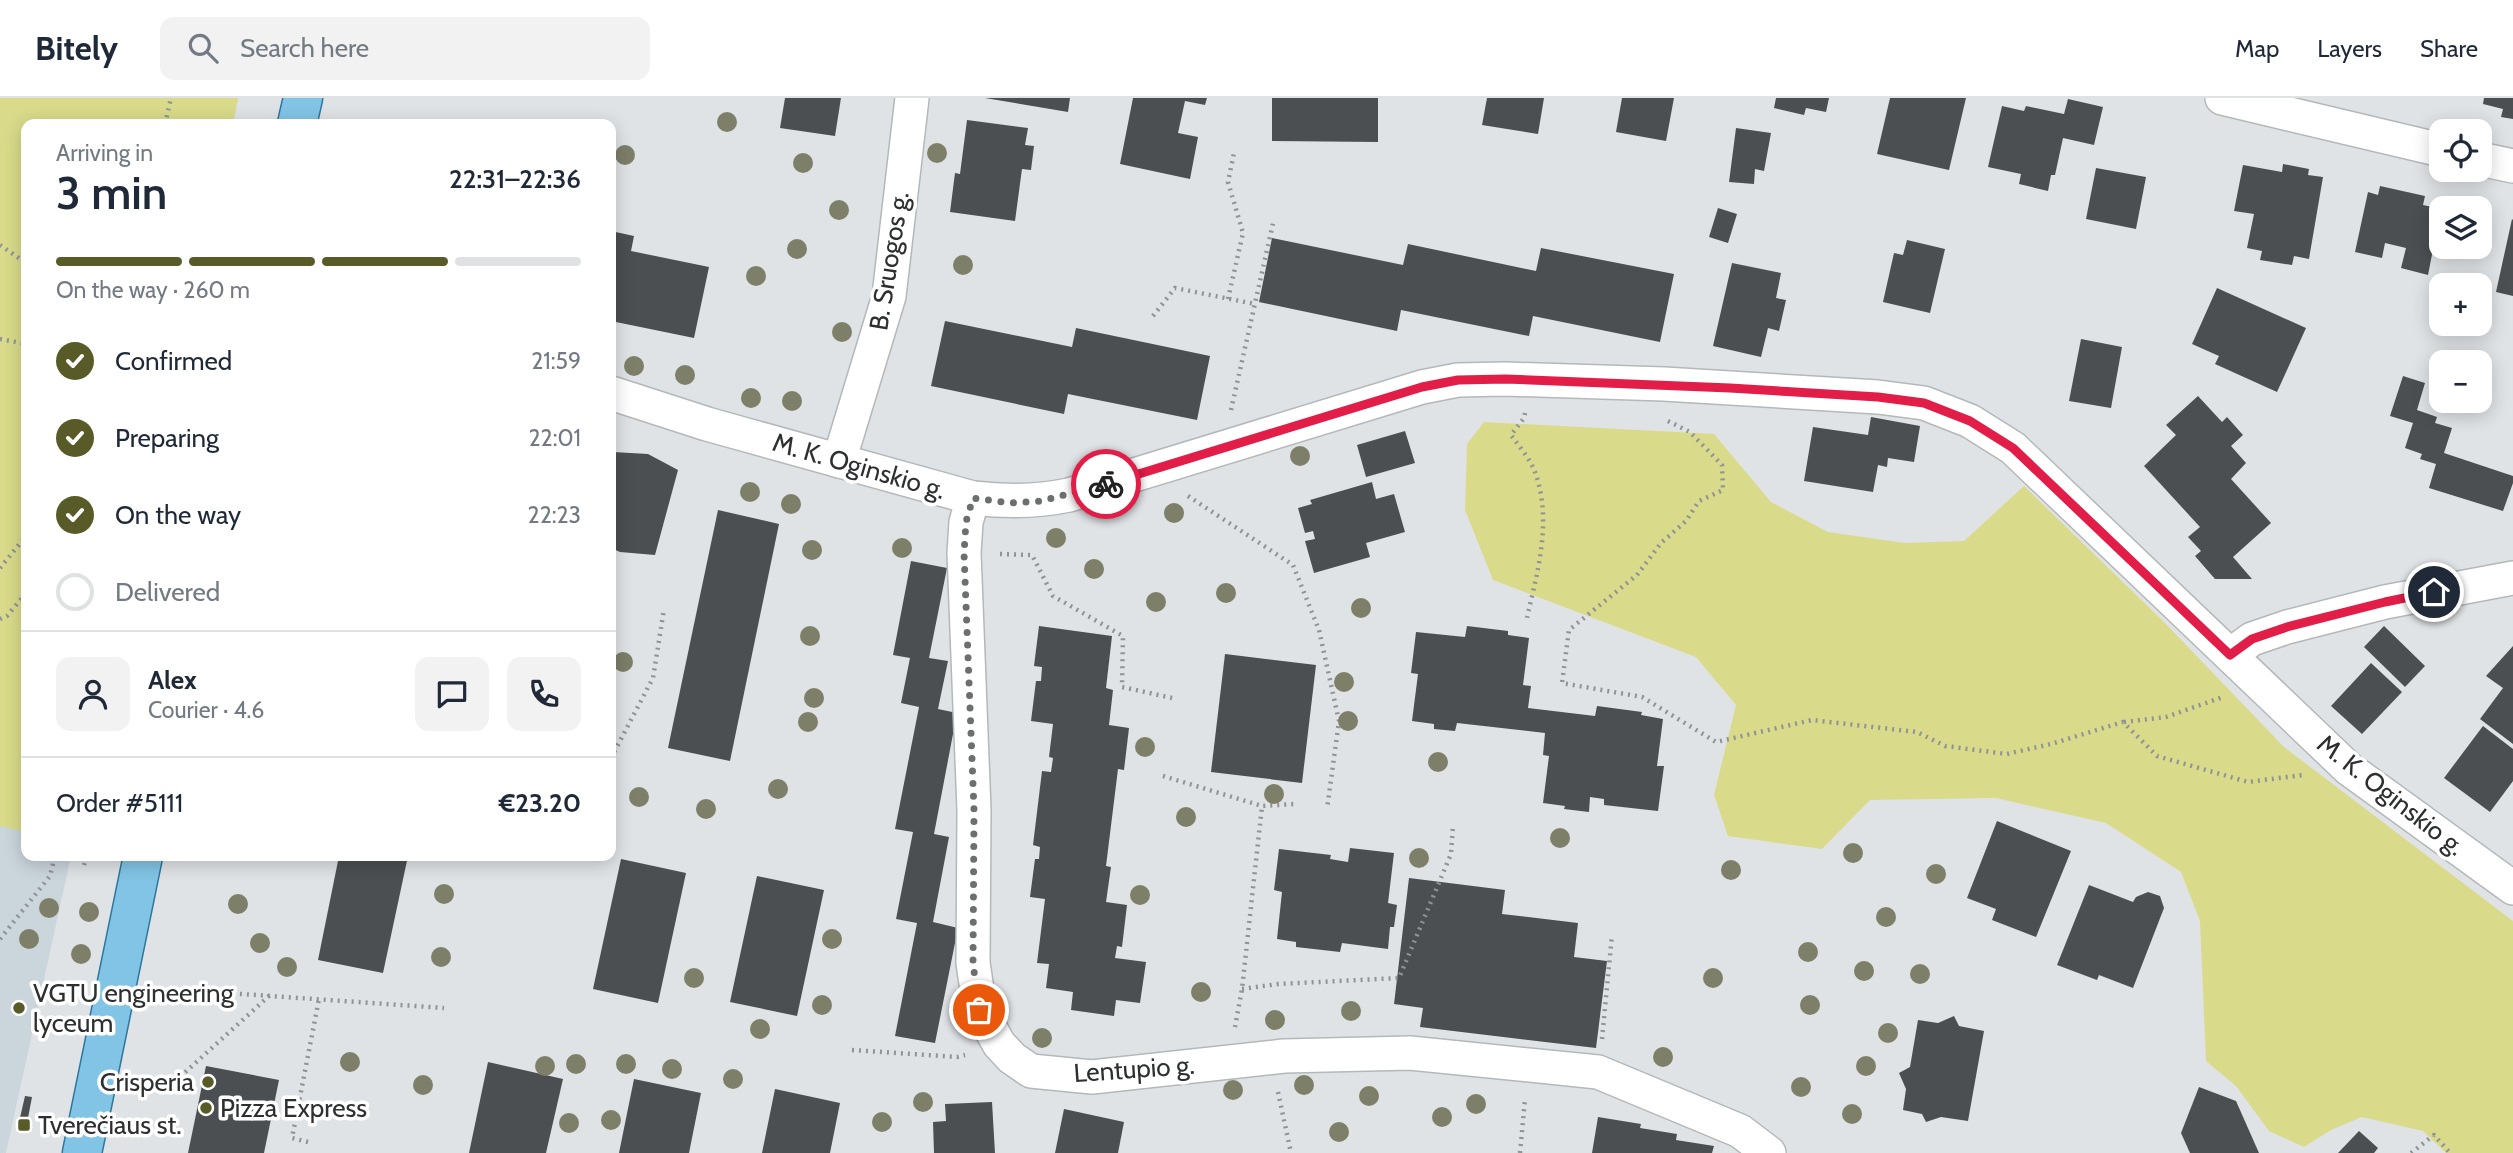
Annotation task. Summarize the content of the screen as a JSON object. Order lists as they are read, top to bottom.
{
  "streets": {
    "street": ["B. Sruogos g.", "M. K. Oginskio g.", "Lentupio g."]
  },
  "crossings": [
    ["B. Sruogos g.", "M. K. Oginskio g."],
    ["M. K. Oginskio g.", "Lentupio g."]
  ],
  "places": {
    "other": ["VGTU engineering lyceum", "Crisperia", "Pizza Express"],
    "transit": ["Tverečiaus st."]
  },
  "page": {
    "header": "Bitely",
    "search": "Search here",
    "nav": ["Map", "Layers", "Share"],
    "map_buttons": ["+", "−"],
    "heading": ["3 min", "Arriving in", "22:31–22:36"],
    "panel": [
      "Alex",
      "Courier · 4.6",
      "Order #5111",
      "€23.20"
    ],
    "bar": "On the way · 260 m",
    "list": [
      ["Confirmed", "21:59"],
      ["Preparing", "22:01"],
      ["On the way", "22:23"],
      "Delivered"
    ]
  }
}
